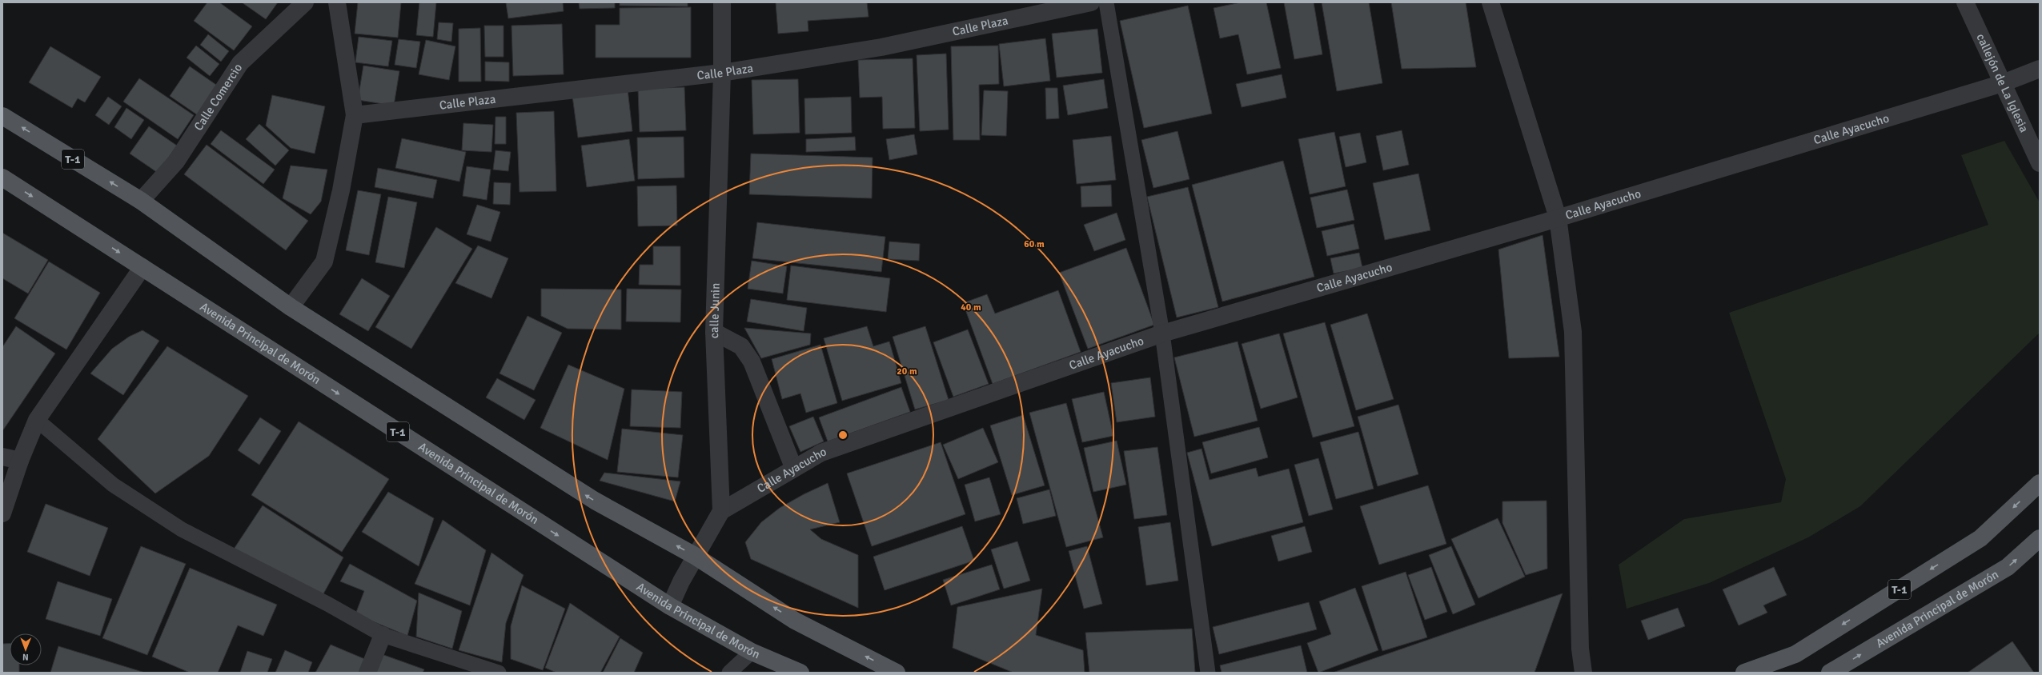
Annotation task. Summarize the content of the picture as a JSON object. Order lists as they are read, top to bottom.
{
  "streets": {
    "main road": ["T-1", "Avenida Principal de Morón"],
    "street": [
      "Calle Plaza",
      "callejón de La Iglesia",
      "Calle Comercio",
      "Calle Ayacucho",
      "calle Junin"
    ]
  },
  "crossings": [
    ["Calle Plaza", "calle Junin"],
    ["callejón de La Iglesia", "Calle Ayacucho"],
    ["Calle Comercio", "T-1"],
    ["Calle Ayacucho", "calle Junin"]
  ],
  "north": "bottom",
  "rings": ["60 m", "40 m", "20 m"]
}
